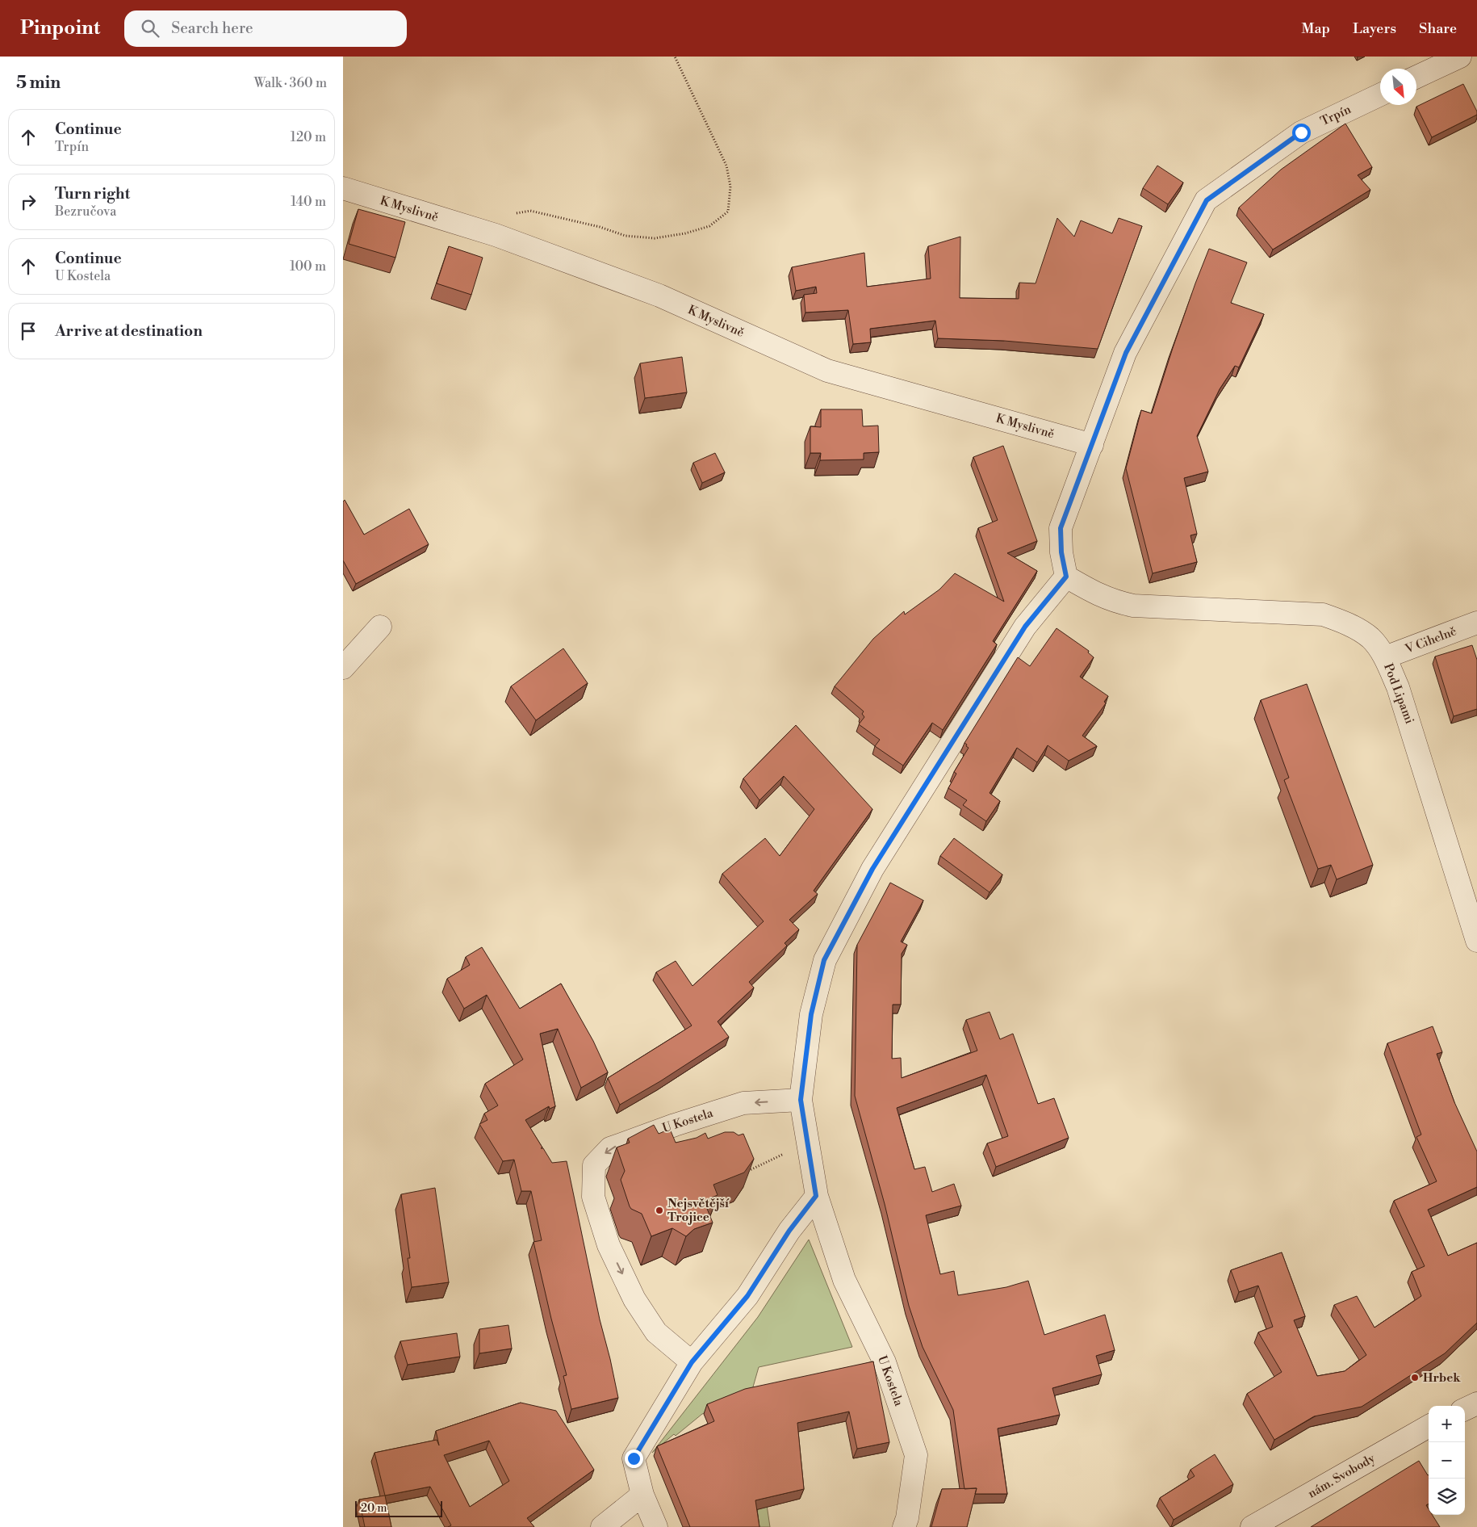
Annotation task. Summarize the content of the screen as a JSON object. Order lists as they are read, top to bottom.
{
  "streets": {
    "street": [
      "Trpín",
      "K Myslivně",
      "V Cihelně",
      "Pod Lipami",
      "U Kostela",
      "nám. Svobody"
    ]
  },
  "crossings": [
    ["Trpín", "K Myslivně"],
    ["Trpín", "Pod Lipami"],
    ["V Cihelně", "Pod Lipami"]
  ],
  "places": ["Nejsvětější Trojice", "Hrbek"],
  "scale_bar": "20 m",
  "north": "bottom right",
  "page": {
    "header": "Pinpoint",
    "search": "Search here",
    "nav": ["Map", "Layers", "Share"],
    "heading": ["5 min", "Walk · 360 m"],
    "list": [
      ["Continue", "Trpín", "120 m"],
      ["Turn right", "Bezručova", "140 m"],
      ["Continue", "U Kostela", "100 m"],
      "Arrive at destination"
    ],
    "map_buttons": ["+", "−"],
    "scale": "20 m"
  }
}
